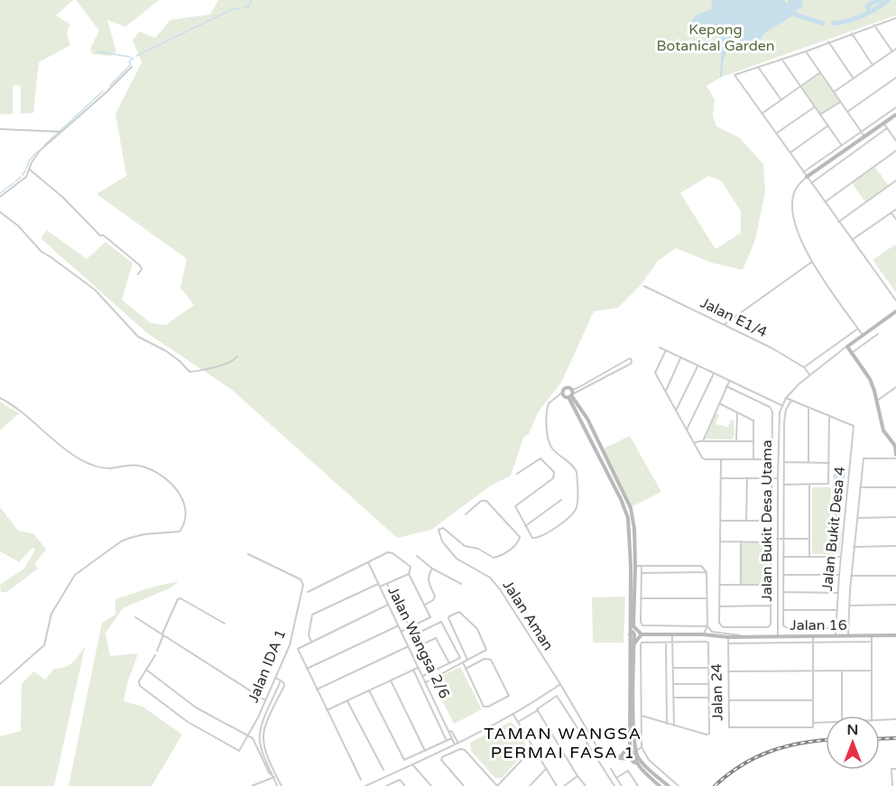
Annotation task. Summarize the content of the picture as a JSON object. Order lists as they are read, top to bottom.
{
  "streets": {
    "street": [
      "Jalan E1/4",
      "Jalan Bukit Desa Utama",
      "Jalan Bukit Desa 4",
      "Jalan Aman",
      "Jalan 16",
      "Jalan Wangsa 2/6",
      "Jalan IDA 1",
      "Jalan 24"
    ]
  },
  "crossings": [
    ["Jalan Bukit Desa Utama", "Jalan Bukit Desa 4"],
    ["Jalan Bukit Desa Utama", "Jalan 16"],
    ["Jalan Bukit Desa 4", "Jalan 16"],
    ["Jalan 16", "Jalan 24"]
  ],
  "districts": ["TAMAN WANGSA PERMAI FASA 1"],
  "parks": ["Kepong Botanical Garden"],
  "north": "top"
}
